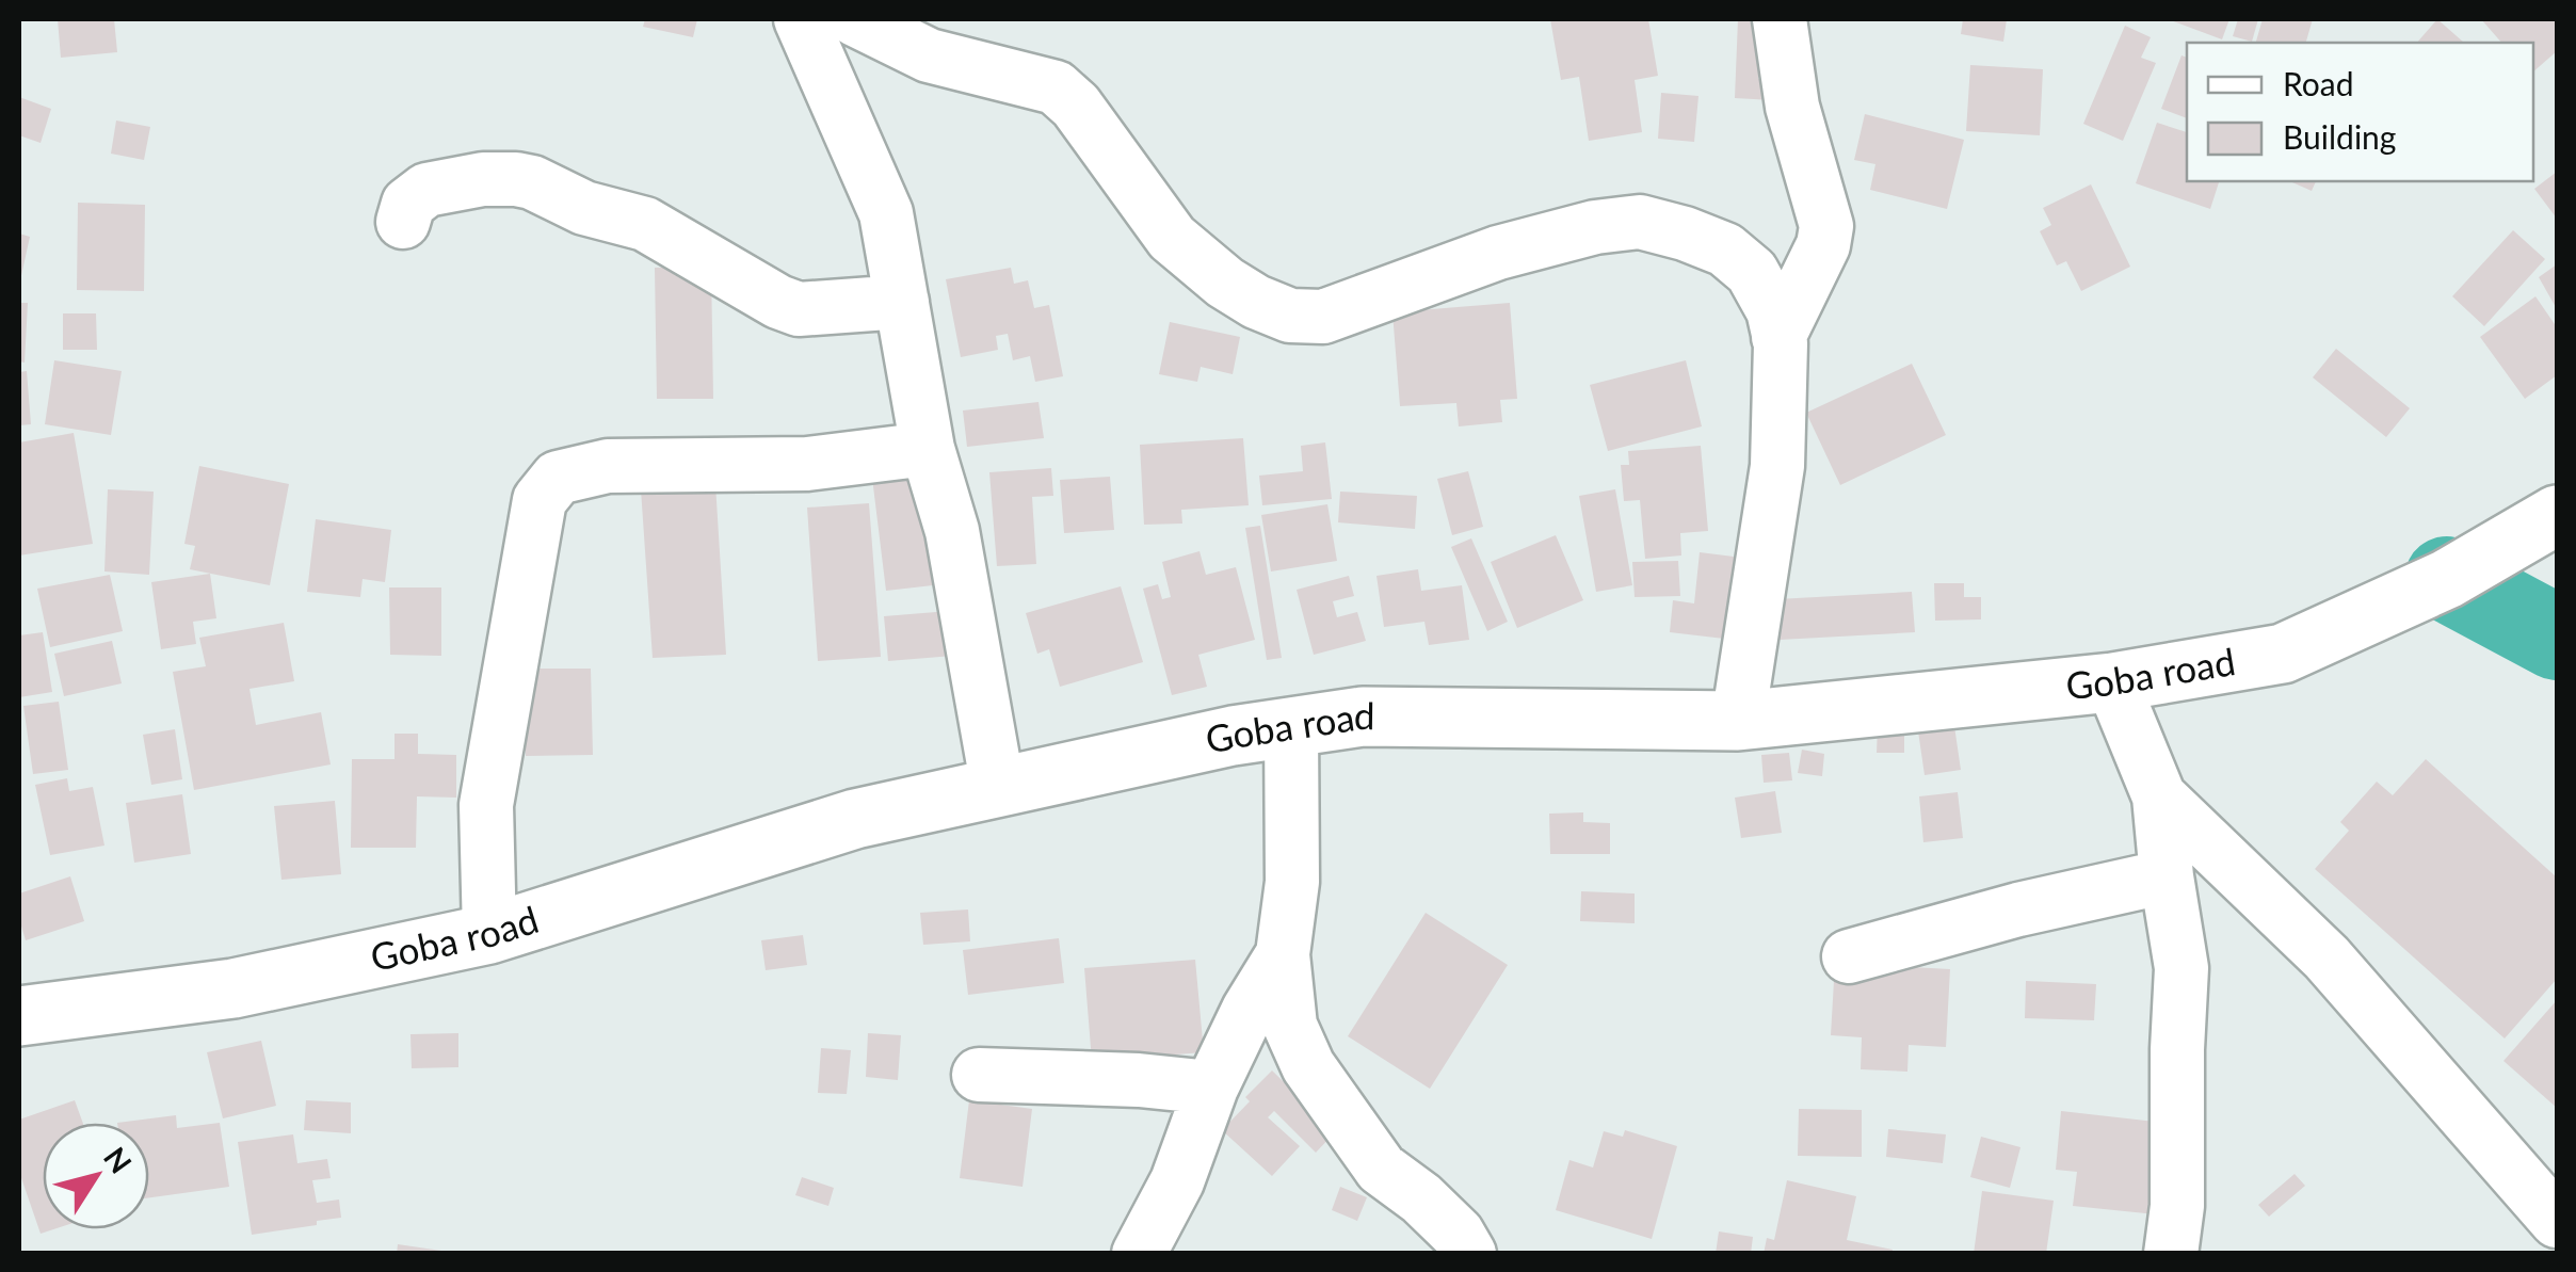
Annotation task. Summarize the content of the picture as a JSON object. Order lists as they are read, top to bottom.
{
  "streets": {
    "main road": ["Goba road"]
  },
  "legend": ["Road", "Building"],
  "north": "top right"
}
